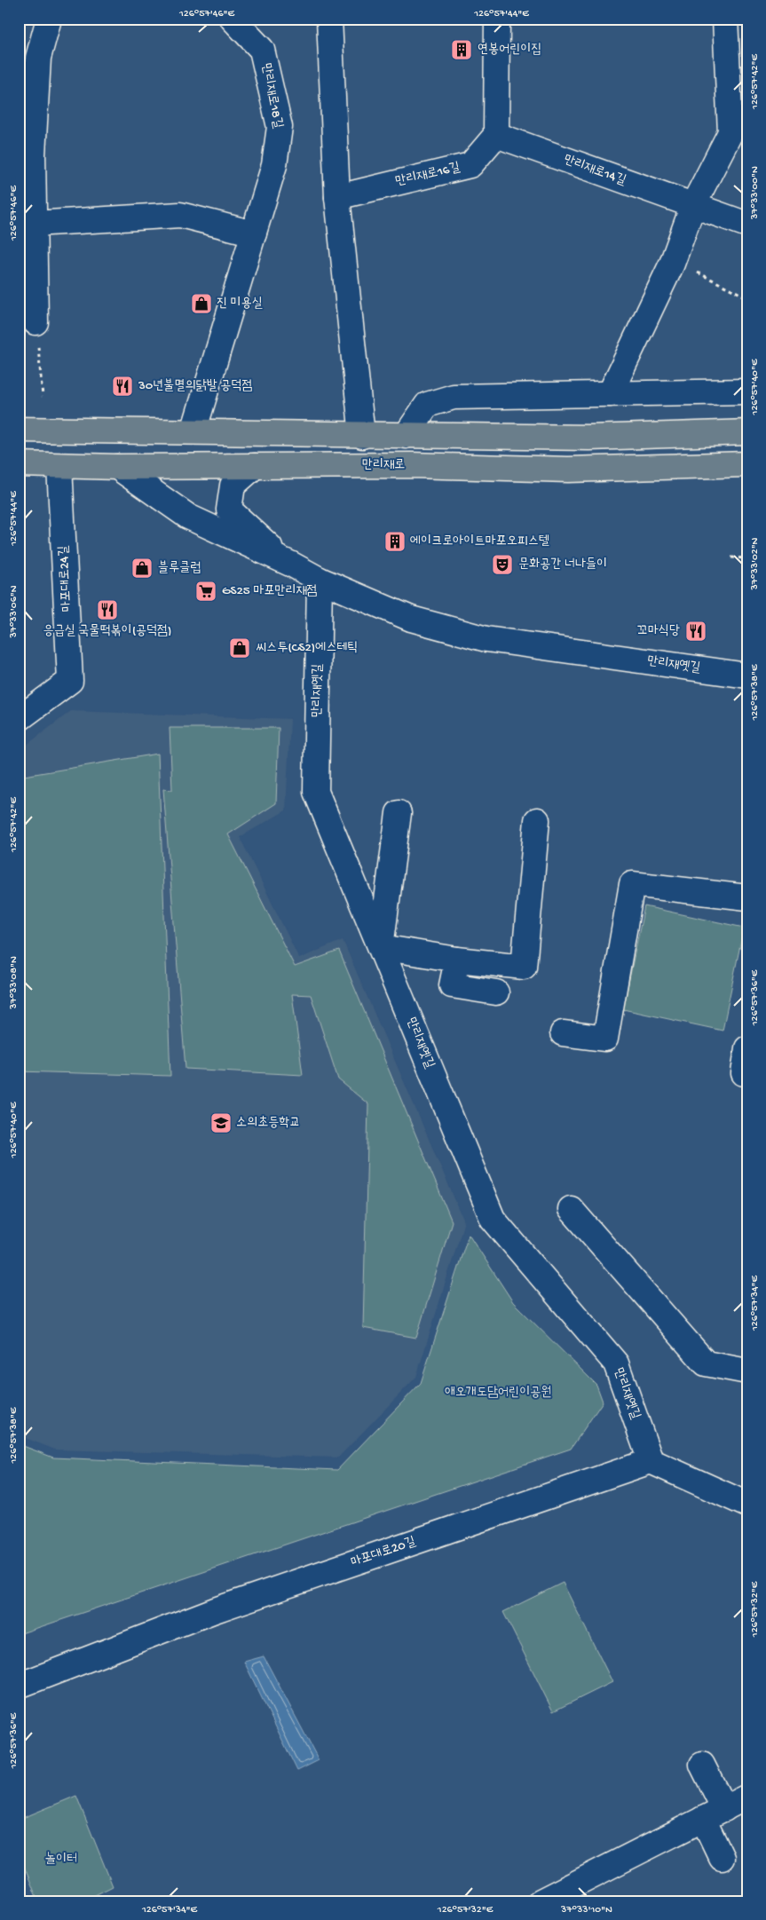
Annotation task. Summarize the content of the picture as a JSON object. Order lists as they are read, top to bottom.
{
  "streets": {
    "main road": ["만리재로"],
    "street": [
      "만리재로18길",
      "만리재로14길",
      "만리재로16길",
      "마포대로24길",
      "만리재옛길",
      "마포대로20길"
    ]
  },
  "crossings": [
    ["만리재로14길", "만리재로16길"],
    ["만리재로", "마포대로24길"],
    ["만리재로", "만리재옛길"],
    ["만리재옛길", "마포대로20길"]
  ],
  "parks": ["애오개도담어린이공원", "놀이터"],
  "places": {
    "building": ["연봉어린이집", "에이크로아이트마포오피스텔"],
    "shop": ["진 미용실", "블루클럽", "씨스투(CS2)에스테틱"],
    "restaurant": ["30년불멸의닭발 공덕점", "응급실 국물떡볶이(공덕점)", "꼬마식당"],
    "theatre": ["문화공간 너나들이"],
    "supermarket": ["GS25 마포만리재점"],
    "school or university": ["소의초등학교"]
  },
  "coordinates": [
    "126°57'46\"E",
    "126°57'44\"E",
    "126°57'42\"E",
    "37°33'00\"N",
    "126°57'40\"E",
    "37°33'02\"N",
    "37°33'06\"N",
    "126°57'38\"E",
    "37°33'08\"N",
    "126°57'36\"E",
    "126°57'34\"E",
    "126°57'32\"E",
    "37°33'10\"N"
  ]
}
